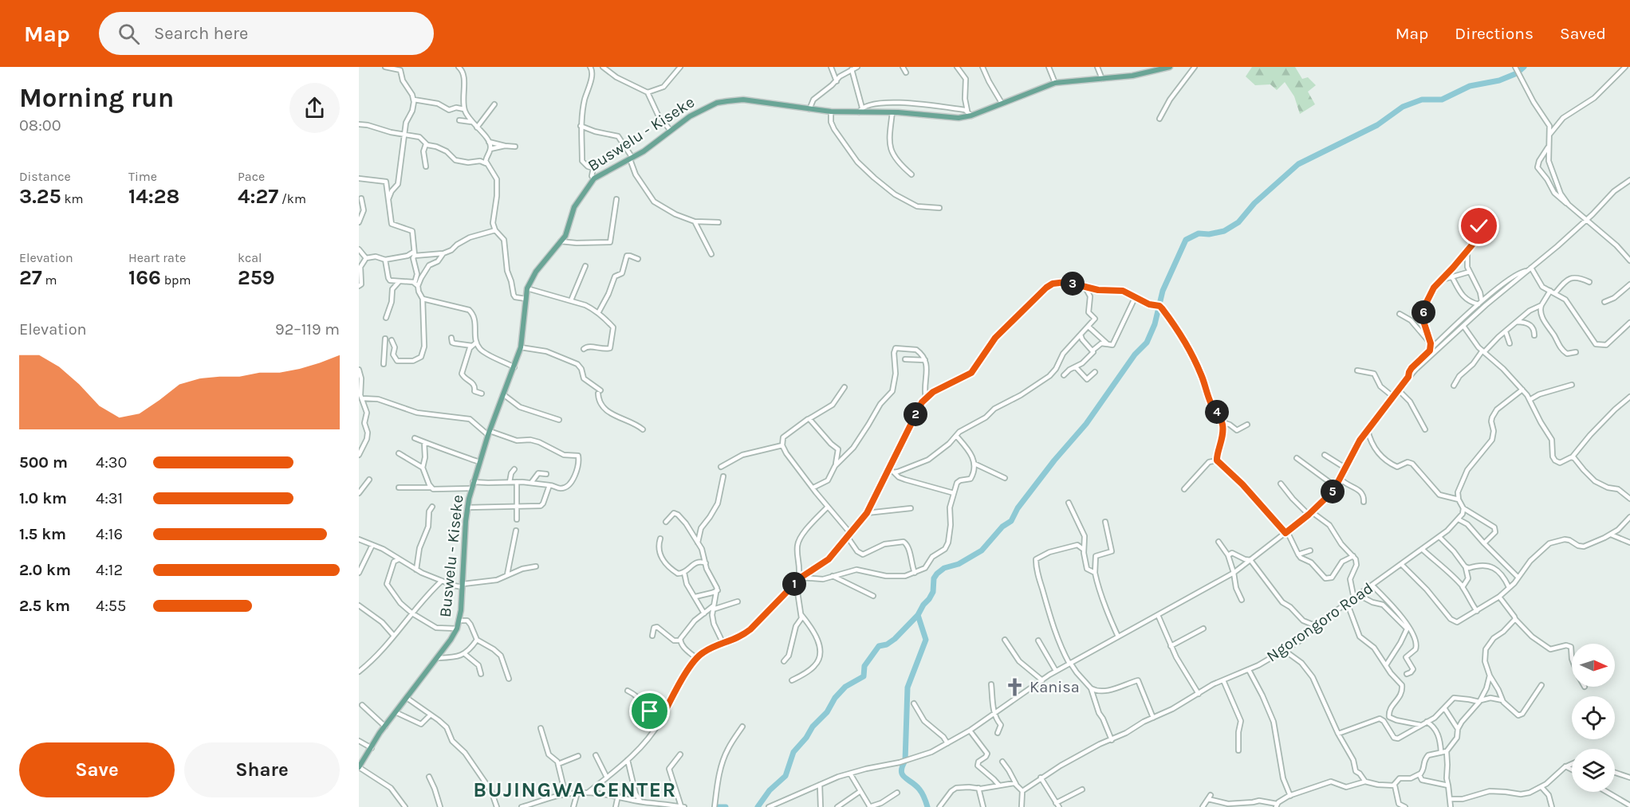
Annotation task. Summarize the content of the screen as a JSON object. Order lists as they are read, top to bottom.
{
  "streets": {
    "main road": ["Buswelu - Kiseke"],
    "street": ["Ngorongoro Road"]
  },
  "districts": ["BUJINGWA CENTER"],
  "places": {
    "church": ["Kanisa"]
  },
  "north": "right",
  "page": {
    "header": "Map",
    "search": "Search here",
    "nav": ["Map", "Directions", "Saved"],
    "heading": ["Morning run", "08:00"],
    "stats": [
      ["Distance", "3.25 km"],
      ["Time", "14:28"],
      ["Pace", "4:27 /km"],
      ["Elevation", "27 m"],
      ["Heart rate", "166 bpm"],
      ["kcal", "259"]
    ],
    "pins": [
      "3",
      "6",
      "4",
      "2",
      "5",
      "1"
    ],
    "chart": ["Elevation", "92–119 m"],
    "list": [
      {
        "name": "500 m",
        "note": "4:30"
      },
      {
        "name": "1.0 km",
        "note": "4:31"
      },
      {
        "name": "1.5 km",
        "note": "4:16"
      },
      {
        "name": "2.0 km",
        "note": "4:12"
      },
      {
        "name": "2.5 km",
        "note": "4:55"
      }
    ],
    "buttons": ["Save", "Share"]
  }
}
